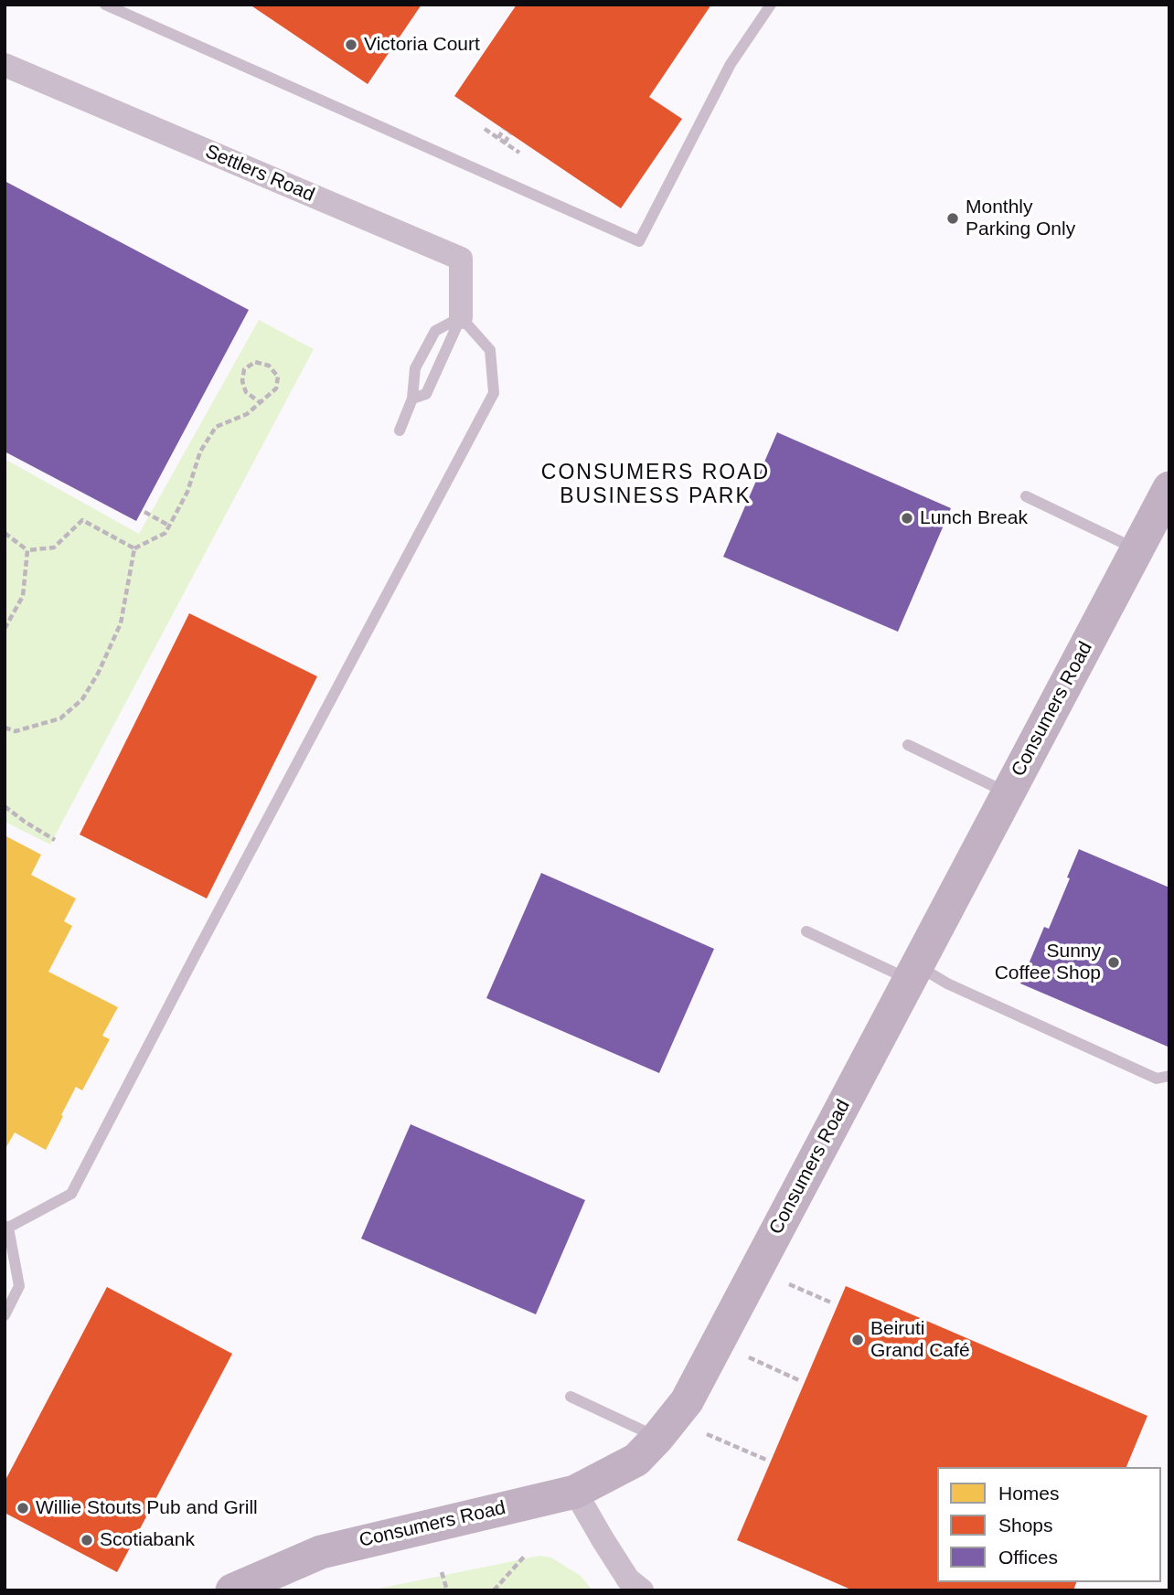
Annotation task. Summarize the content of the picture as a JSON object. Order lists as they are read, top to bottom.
{
  "streets": {
    "street": ["Settlers Road", "Consumers Road"]
  },
  "districts": ["CONSUMERS ROAD BUSINESS PARK"],
  "places": [
    "Victoria Court",
    "Monthly Parking Only",
    "Lunch Break",
    "Sunny Coffee Shop",
    "Beiruti Grand Café",
    "Willie Stouts Pub and Grill",
    "Scotiabank"
  ],
  "legend": ["Homes", "Shops", "Offices"]
}
